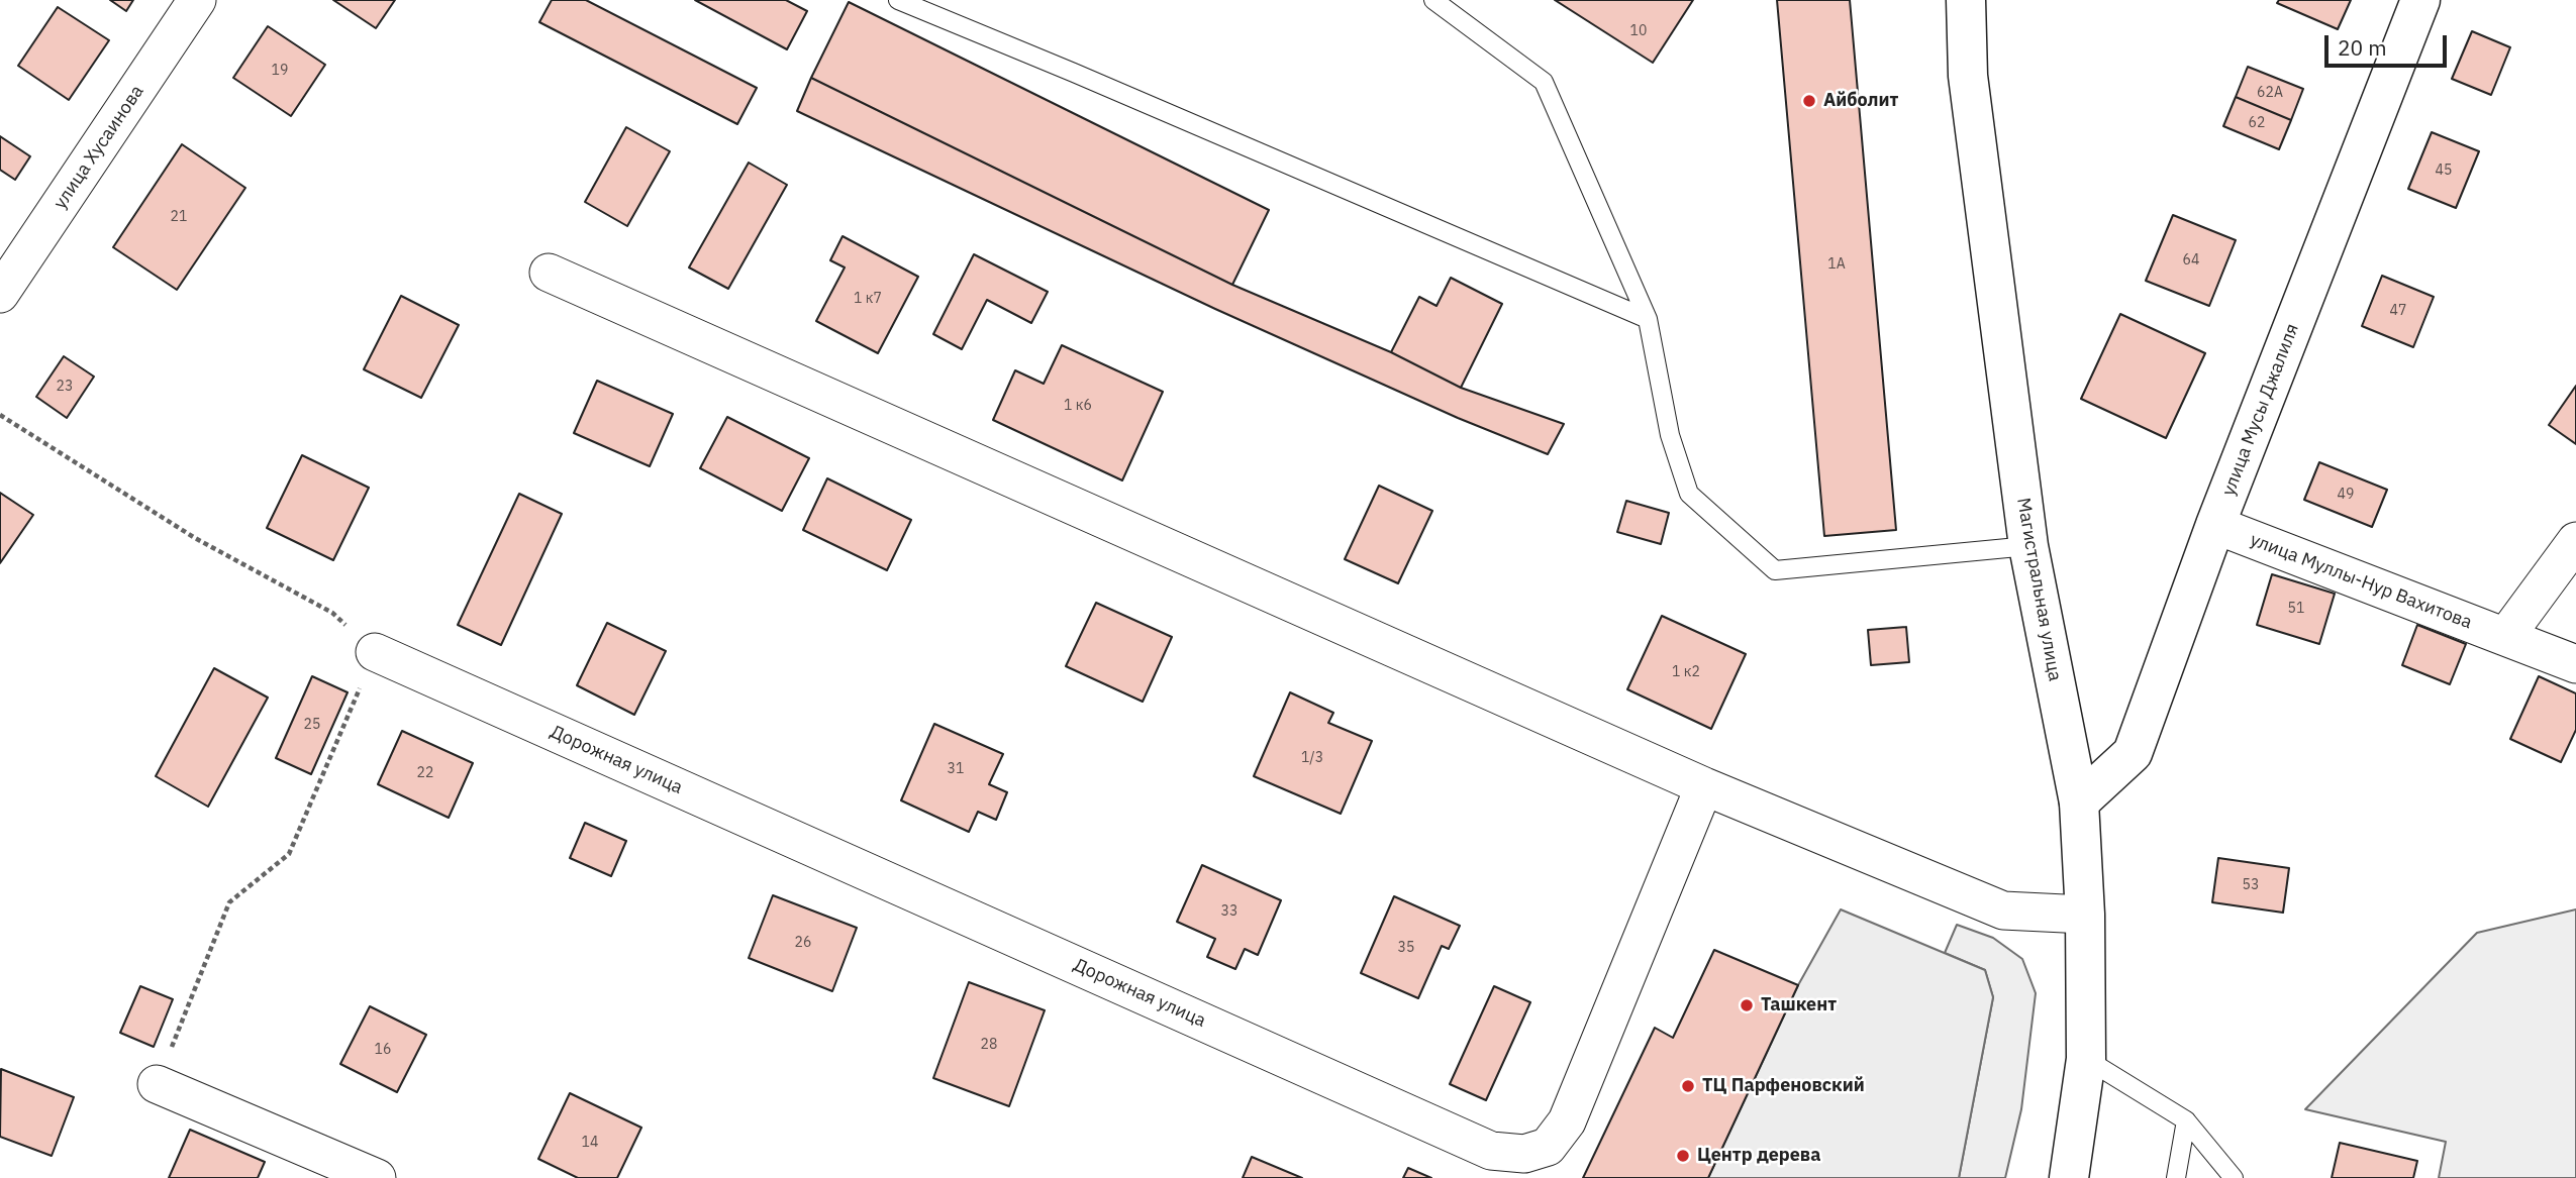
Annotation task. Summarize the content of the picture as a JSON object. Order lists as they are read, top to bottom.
{
  "streets": {
    "main road": ["улица Мусы Джалиля", "Магистральная улица"],
    "street": ["улица Хусаинова", "улица Муллы-Нур Вахитова", "Дорожная улица"]
  },
  "crossings": [
    ["улица Мусы Джалиля", "улица Муллы-Нур Вахитова"],
    ["улица Мусы Джалиля", "Магистральная улица"]
  ],
  "places": [
    "Айболит",
    "Ташкент",
    "ТЦ Парфеновский",
    "Центр дерева"
  ],
  "house_numbers": [
    "10",
    "19",
    "62А",
    "62",
    "45",
    "21",
    "64",
    "1А",
    "1 к7",
    "47",
    "23",
    "1 к6",
    "49",
    "51",
    "1 к2",
    "25",
    "1/3",
    "31",
    "22",
    "53",
    "33",
    "26",
    "35",
    "28",
    "16",
    "14"
  ],
  "scale_bar": "20 m"
}
